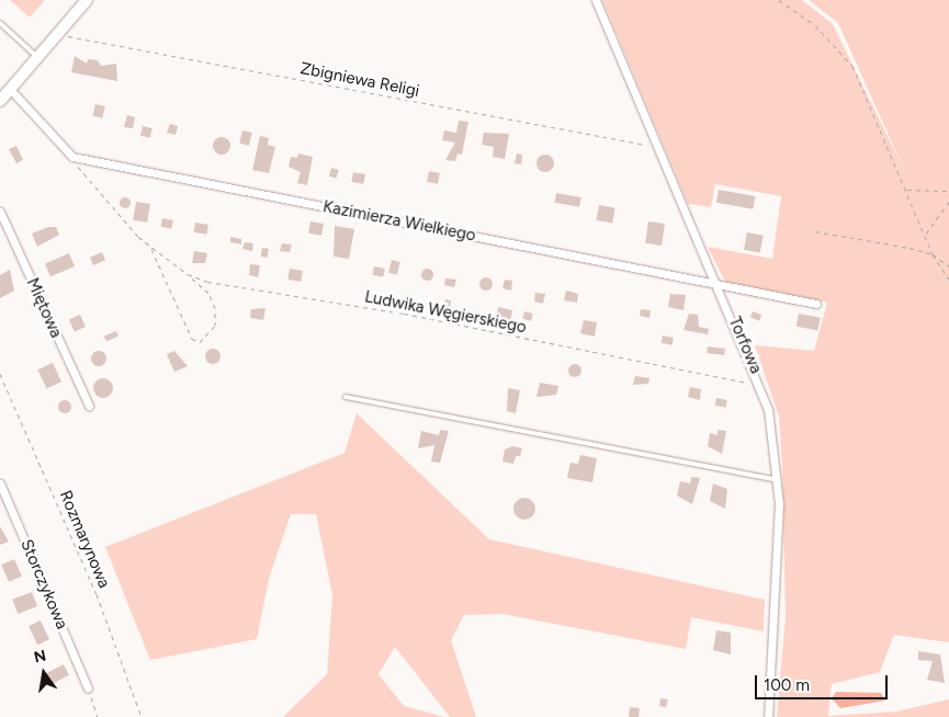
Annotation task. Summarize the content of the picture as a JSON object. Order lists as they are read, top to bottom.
{
  "streets": {
    "street": [
      "Kazimierza Wielkiego",
      "Miętowa",
      "Torfowa",
      "Storczykowa"
    ],
    "path": ["Zbigniewa Religi", "Ludwika Węgierskiego", "Rozmarynowa"]
  },
  "crossings": [
    ["Zbigniewa Religi", "Torfowa"],
    ["Kazimierza Wielkiego", "Ludwika Węgierskiego"],
    ["Kazimierza Wielkiego", "Torfowa"],
    ["Ludwika Węgierskiego", "Torfowa"]
  ],
  "scale_bar": "100 m",
  "north": "top"
}
